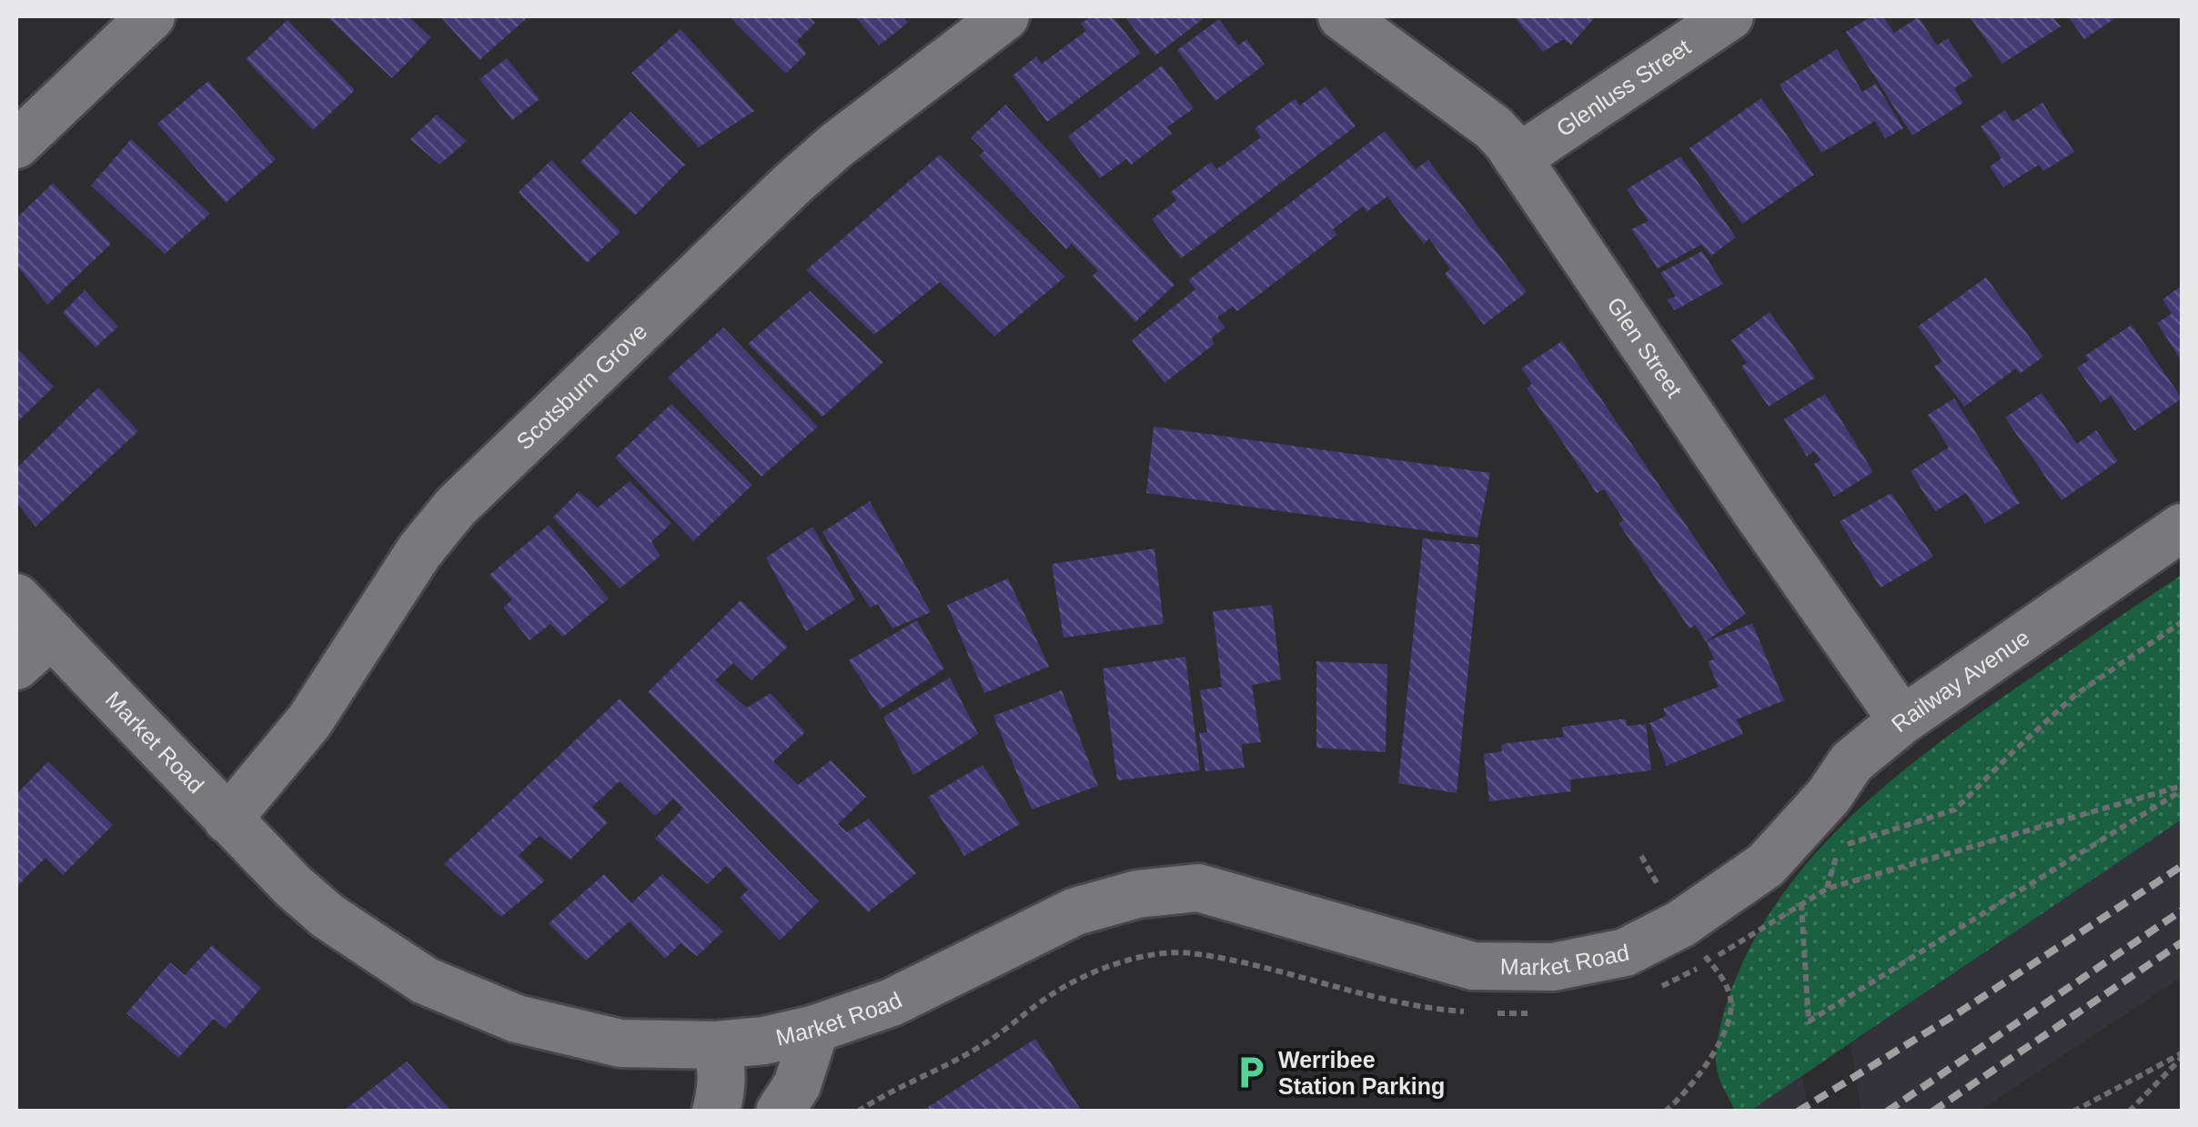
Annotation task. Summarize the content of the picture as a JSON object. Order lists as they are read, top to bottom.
{
  "streets": {
    "street": [
      "Glenluss Street",
      "Glen Street",
      "Scotsburn Grove",
      "Railway Avenue",
      "Market Road"
    ]
  },
  "crossings": [
    ["Glenluss Street", "Glen Street"],
    ["Glen Street", "Railway Avenue"],
    ["Scotsburn Grove", "Market Road"],
    ["Railway Avenue", "Market Road"]
  ],
  "places": {
    "parking": ["Werribee Station Parking"]
  }
}
